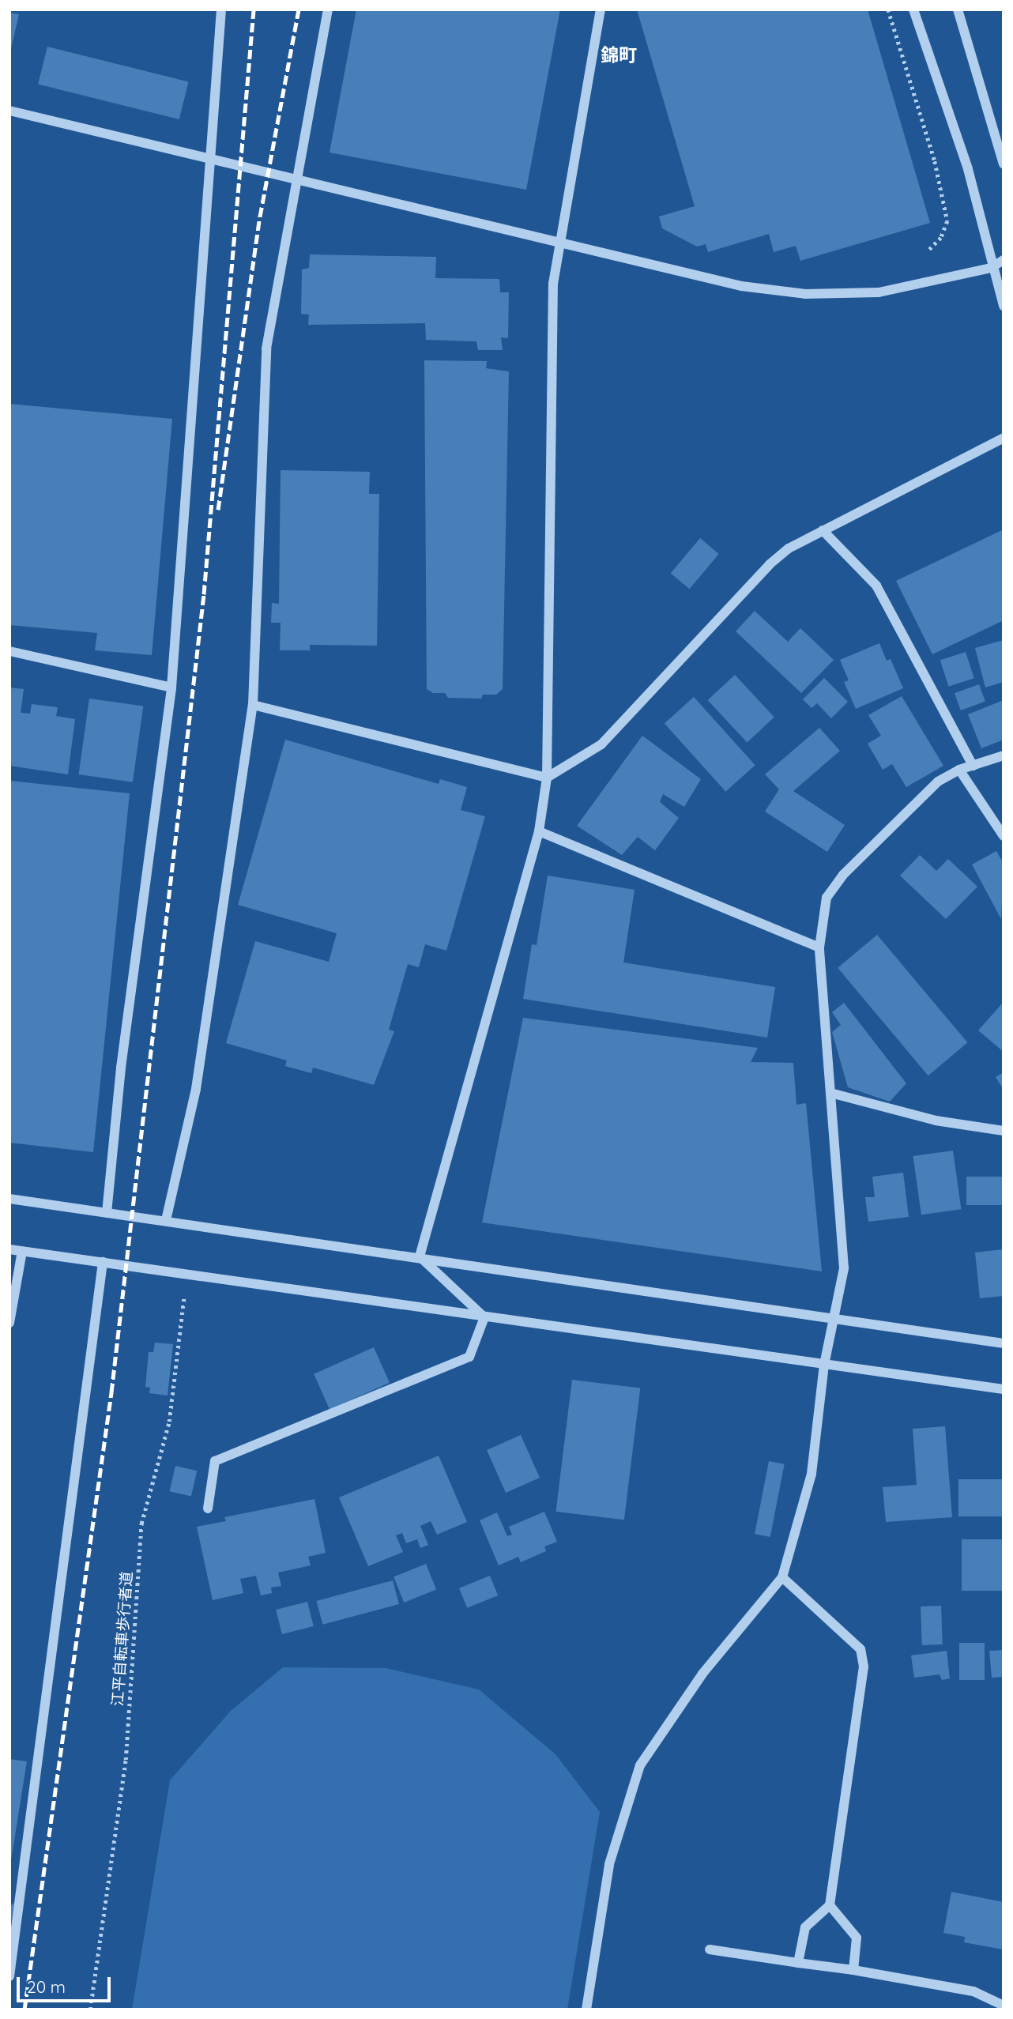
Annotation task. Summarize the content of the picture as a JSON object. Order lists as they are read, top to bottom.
{
  "streets": {
    "path": ["江平自転車歩行者道"]
  },
  "districts": ["錦町"],
  "scale_bar": "20 m"
}
